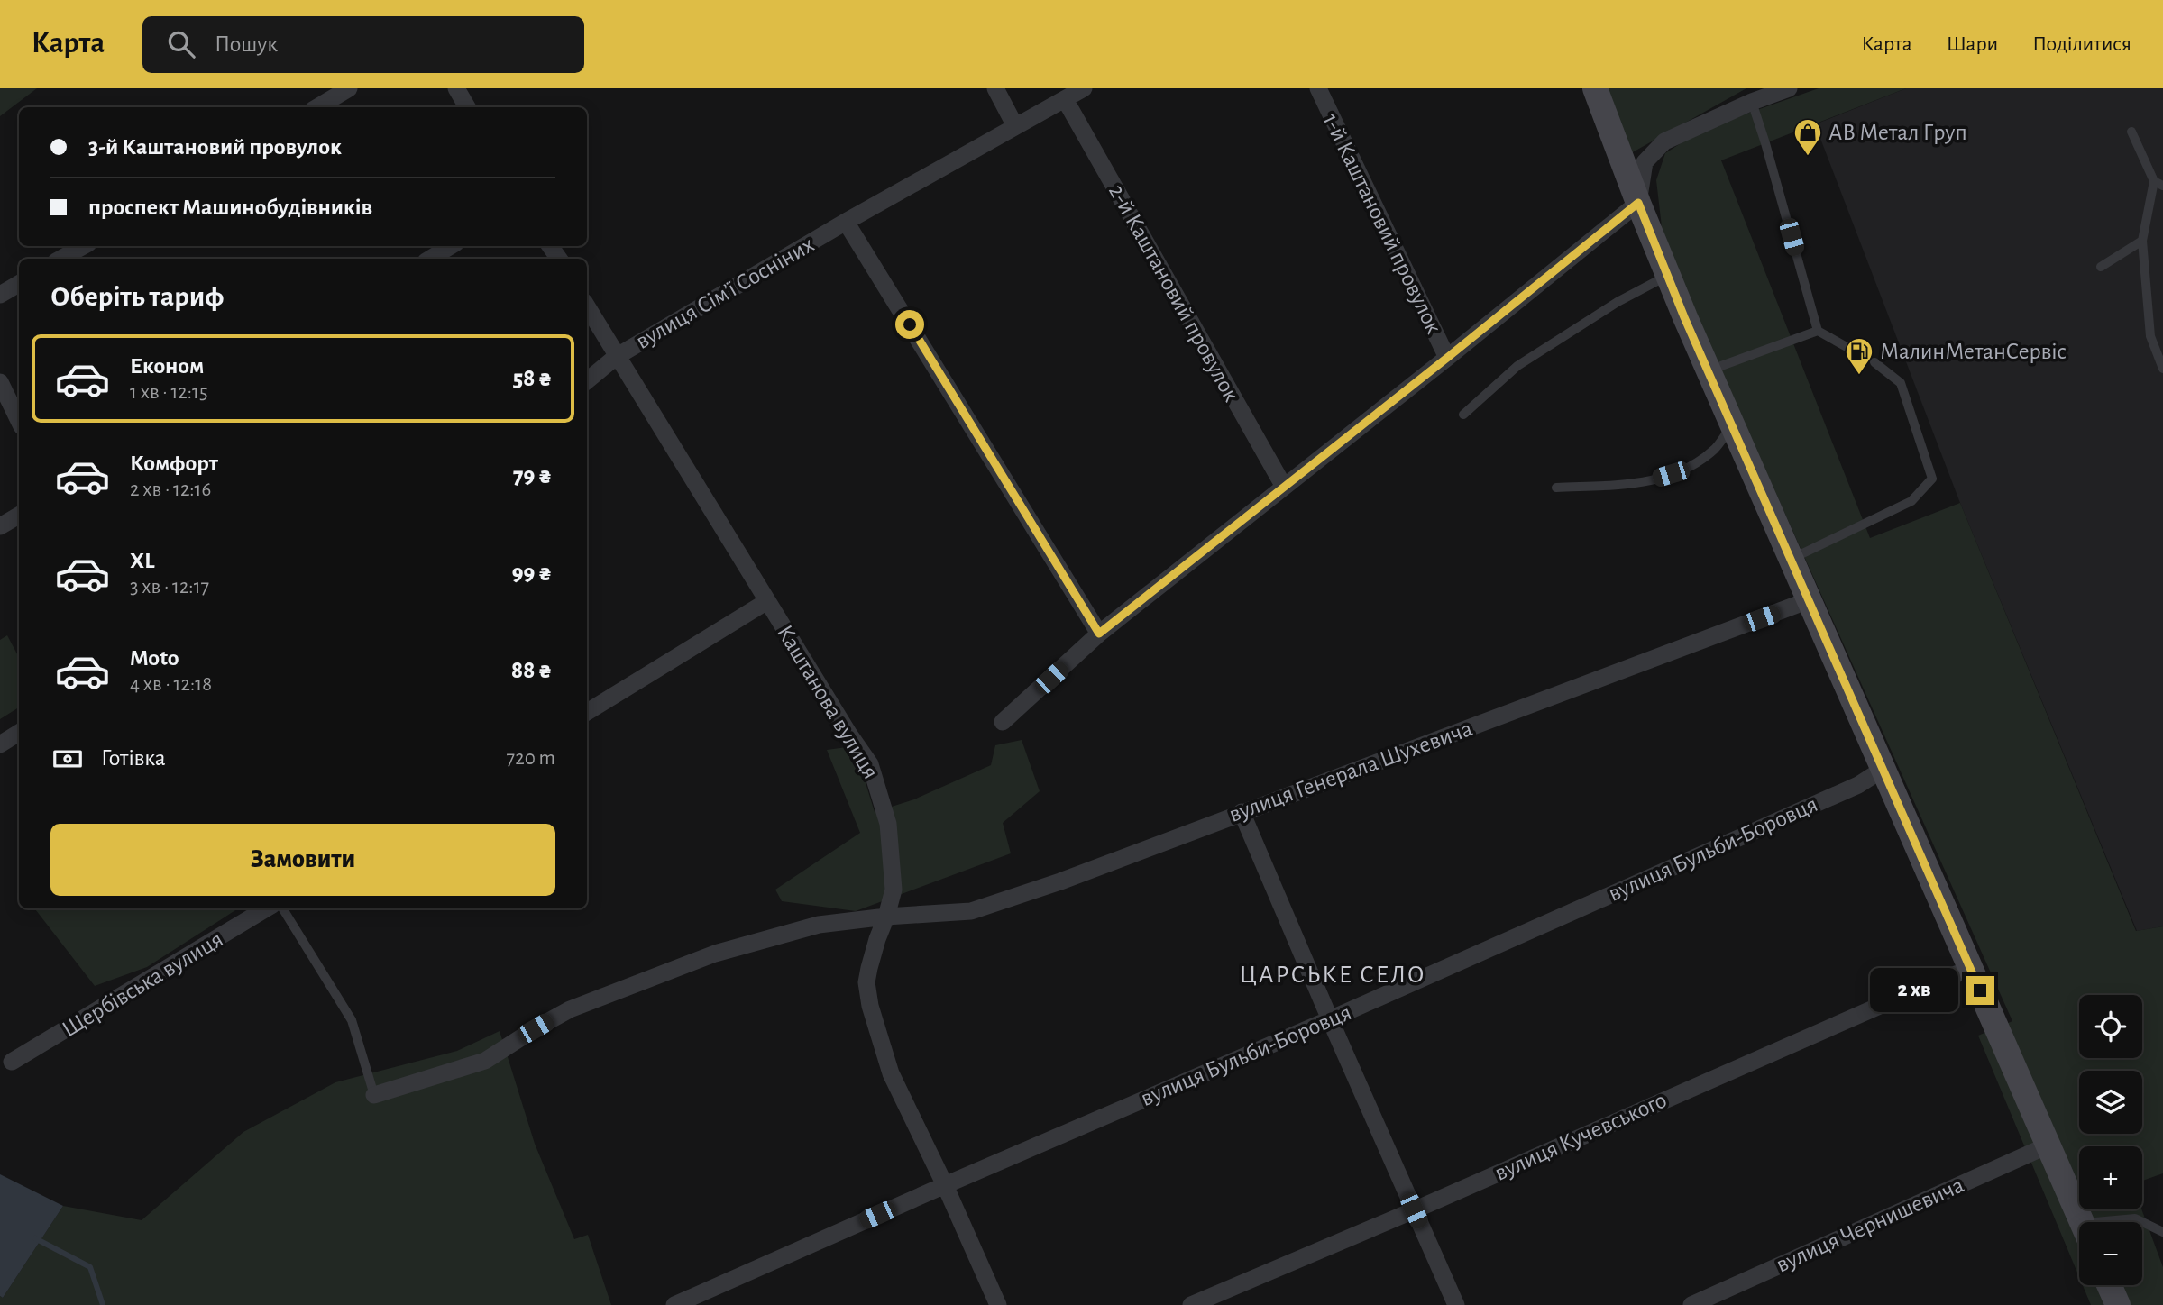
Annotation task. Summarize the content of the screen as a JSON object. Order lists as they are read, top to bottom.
{
  "streets": {
    "street": [
      "1-й Каштановий провулок",
      "вулиця Сім’ї Сосніних",
      "2-й Каштановий провулок",
      "Каштанова вулиця",
      "вулиця Генерала Шухевича",
      "вулиця Бульби-Боровця",
      "Щербівська вулиця",
      "вулиця Кучевського",
      "вулиця Чернишевича"
    ]
  },
  "crossings": [
    ["вулиця Сім’ї Сосніних", "2-й Каштановий провулок"],
    ["вулиця Сім’ї Сосніних", "Каштанова вулиця"],
    ["Каштанова вулиця", "вулиця Генерала Шухевича"]
  ],
  "districts": ["ЦАРСЬКЕ СЕЛО"],
  "places": {
    "shop": ["АВ Метал Груп"],
    "fuel station": ["МалинМетанСервіс"]
  },
  "page": {
    "header": "Карта",
    "search": "Пошук",
    "nav": ["Карта", "Шари", "Поділитися"],
    "banner": ["3-й Каштановий провулок", "проспект Машинобудівників"],
    "heading": "Оберіть тариф",
    "list": [
      {
        "name": "Економ",
        "note": "1 хв · 12:15",
        "value": "58 ₴"
      },
      {
        "name": "Комфорт",
        "note": "2 хв · 12:16",
        "value": "79 ₴"
      },
      {
        "name": "XL",
        "note": "3 хв · 12:17",
        "value": "99 ₴"
      },
      {
        "name": "Moto",
        "note": "4 хв · 12:18",
        "value": "88 ₴"
      }
    ],
    "pay": ["Готівка", "720 m"],
    "buttons": "Замовити",
    "bubble": "2 хв",
    "map_buttons": ["+", "−"]
  }
}
